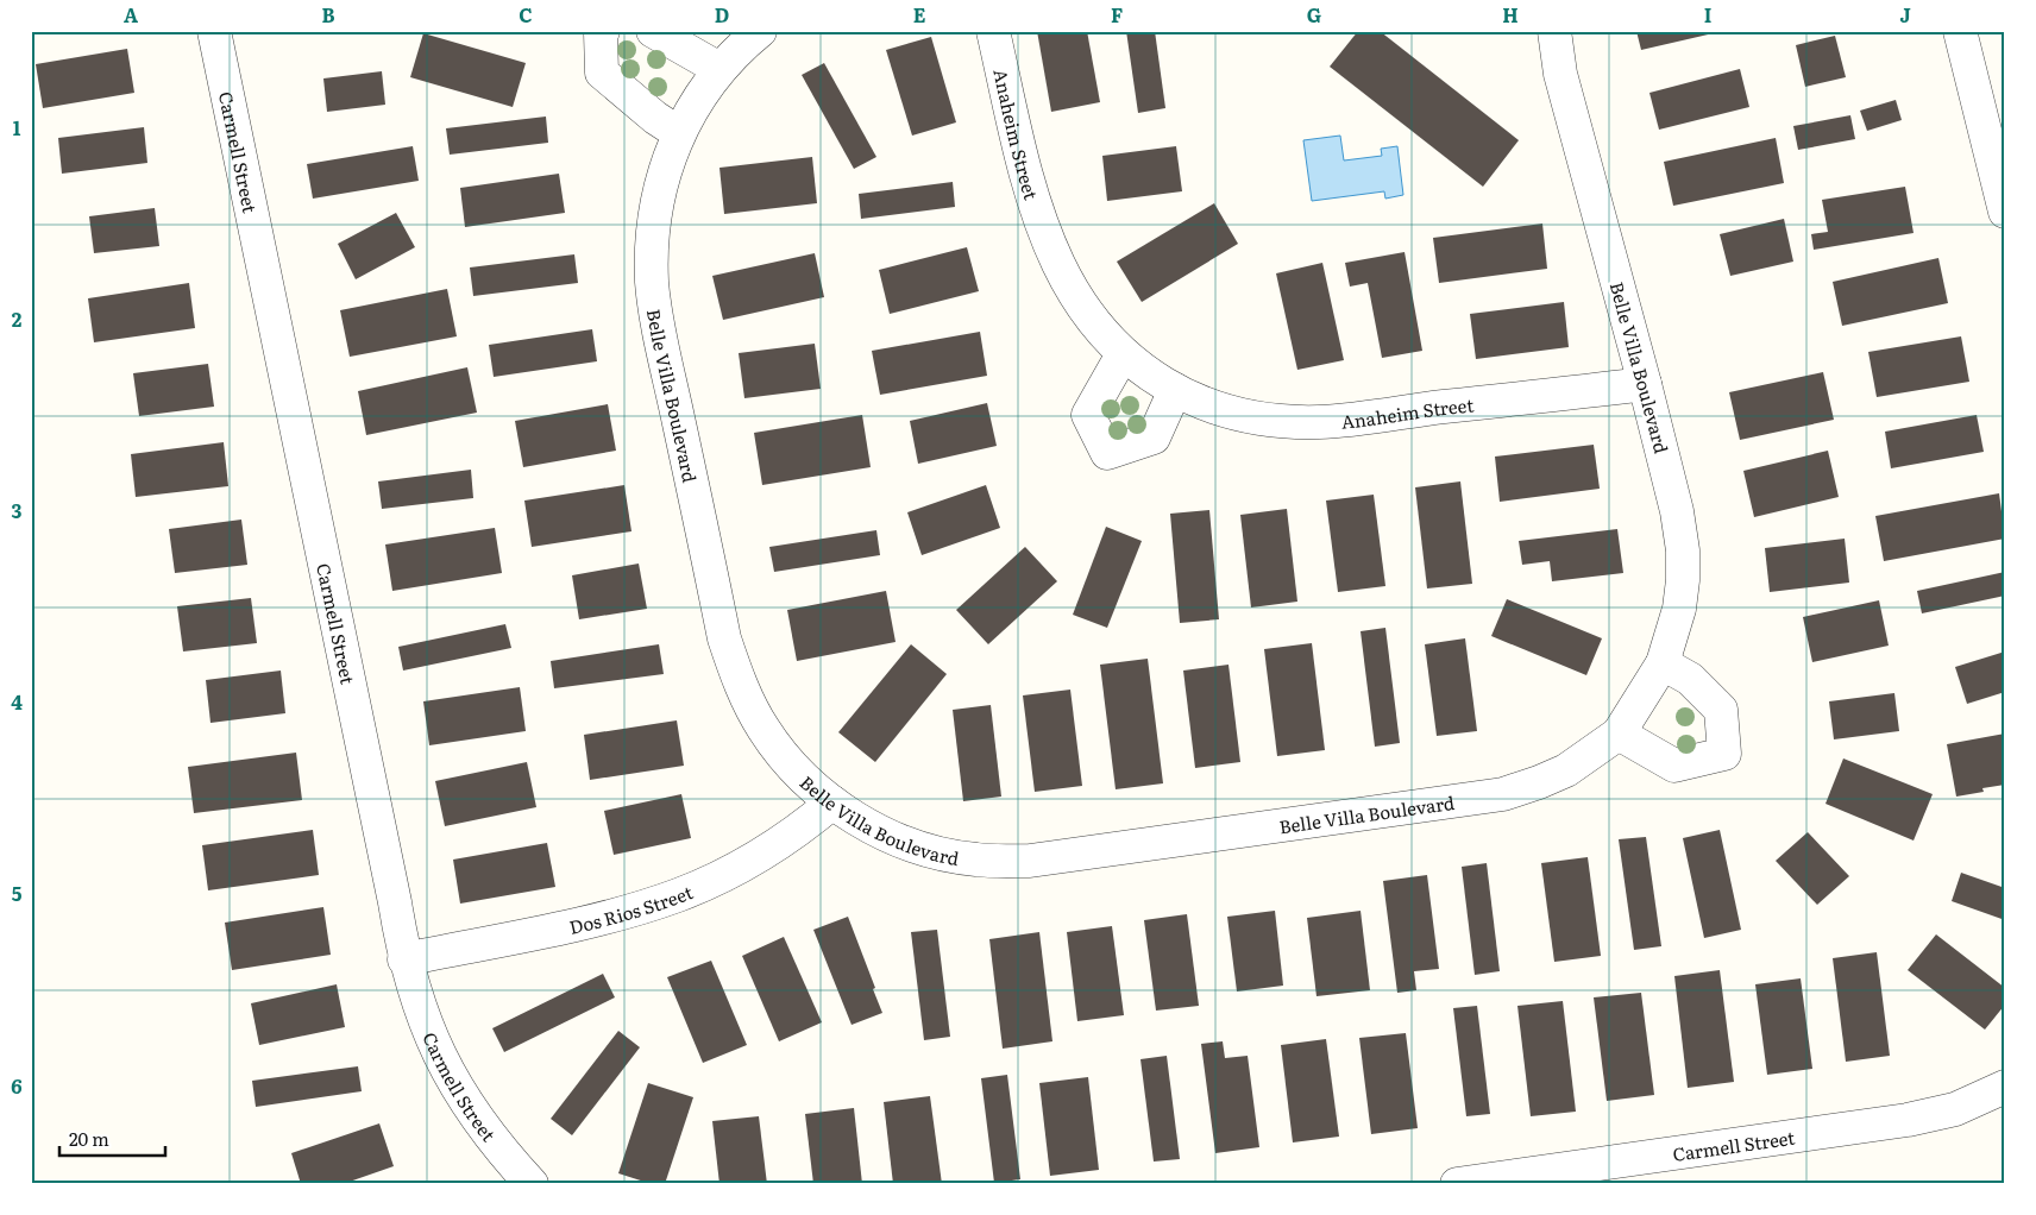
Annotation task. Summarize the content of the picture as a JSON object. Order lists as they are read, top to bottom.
{
  "streets": {
    "street": [
      "Anaheim Street",
      "Carmell Street",
      "Belle Villa Boulevard",
      "Dos Rios Street"
    ]
  },
  "crossings": [
    ["Anaheim Street", "Belle Villa Boulevard"],
    ["Carmell Street", "Dos Rios Street"],
    ["Belle Villa Boulevard", "Dos Rios Street"]
  ],
  "scale_bar": "20 m",
  "grid": {
    "columns": [
      "A",
      "B",
      "C",
      "D",
      "E",
      "F",
      "G",
      "H",
      "I",
      "J"
    ],
    "rows": [
      "1",
      "2",
      "3",
      "4",
      "5",
      "6"
    ]
  }
}
